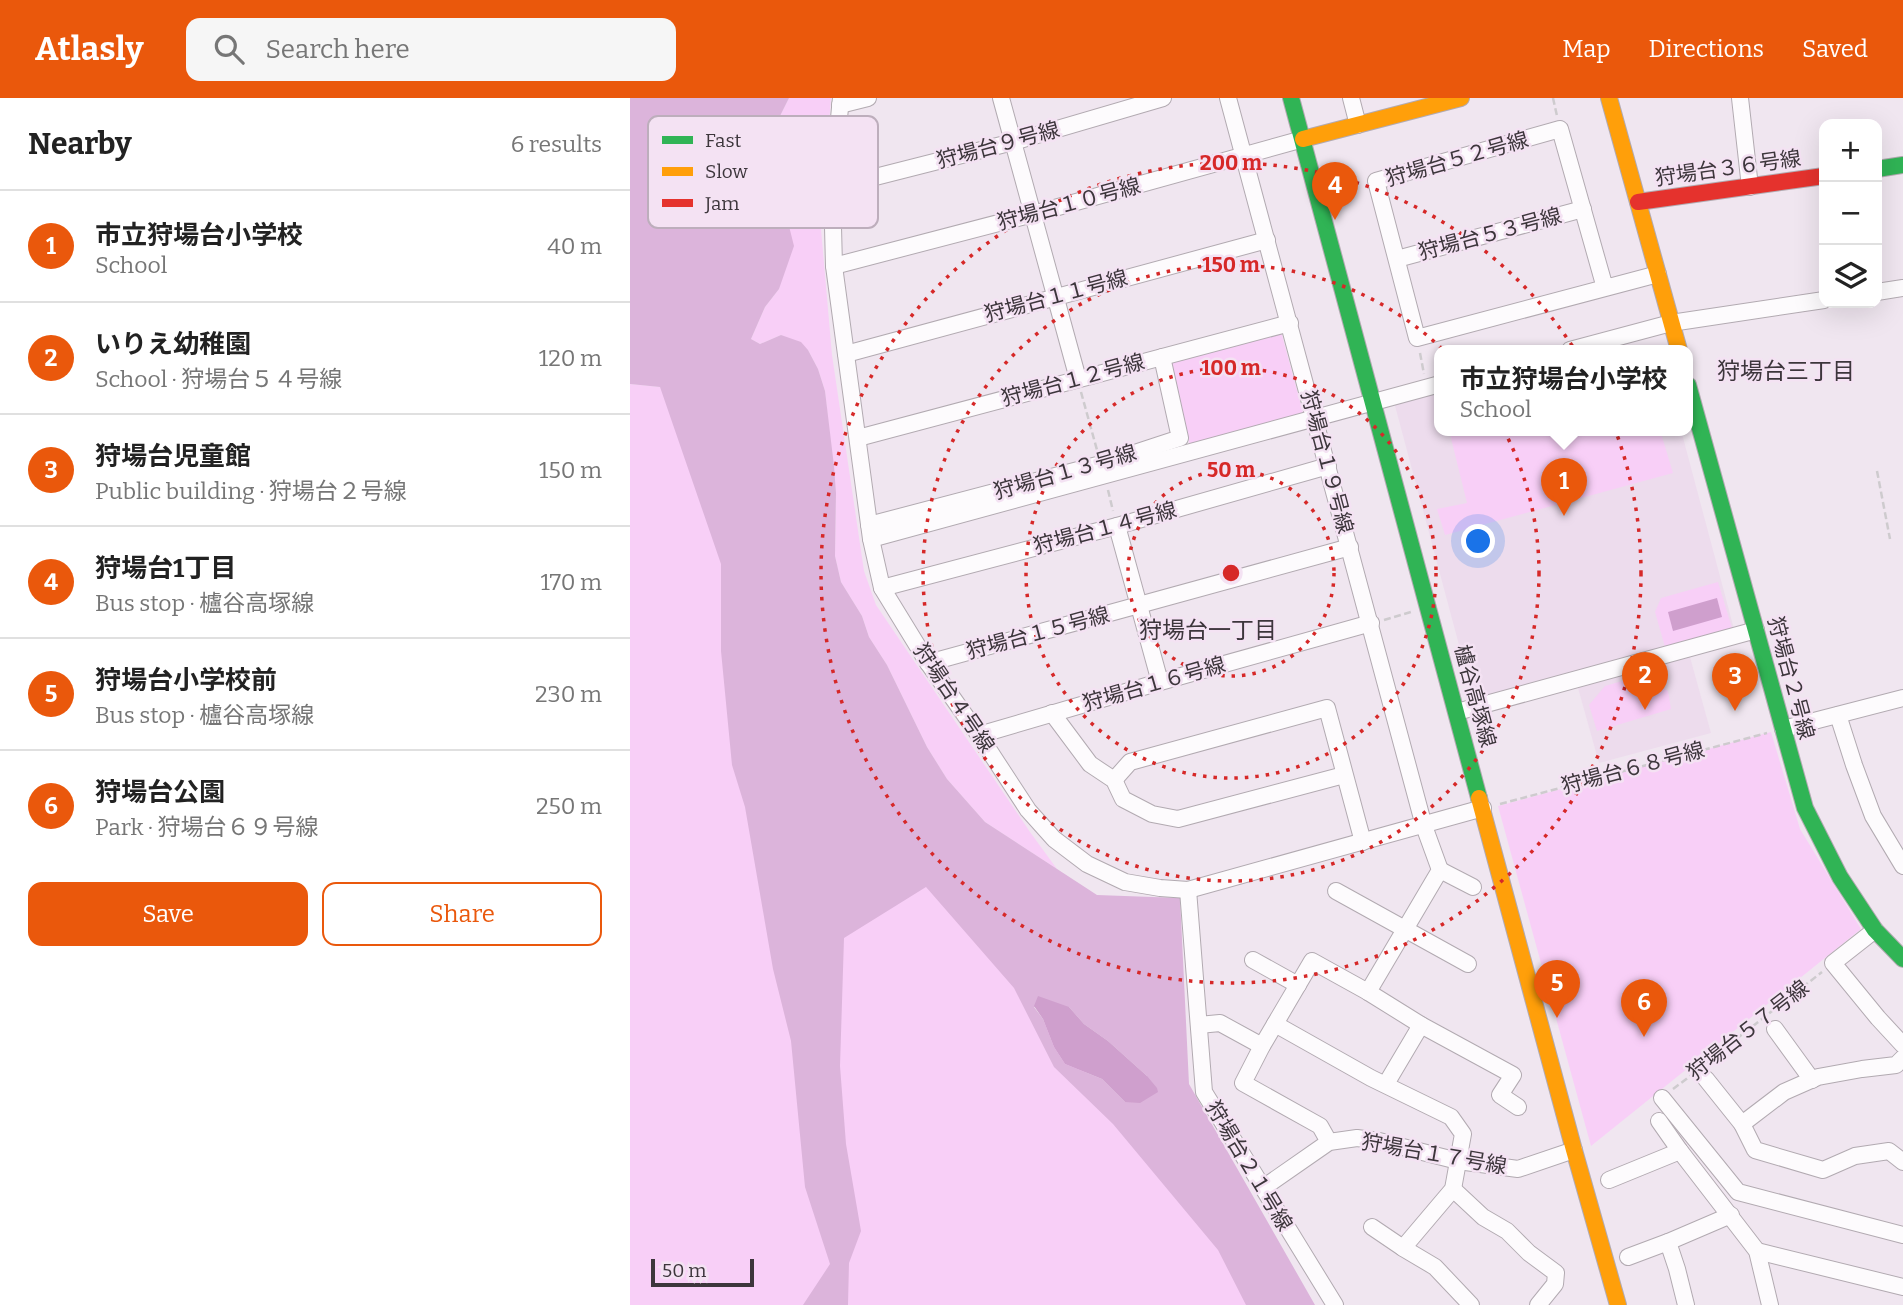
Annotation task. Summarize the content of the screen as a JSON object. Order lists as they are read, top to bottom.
{
  "streets": {
    "street": [
      "狩場台９号線",
      "狩場台５２号線",
      "狩場台３６号線",
      "狩場台１０号線",
      "狩場台５３号線",
      "狩場台１１号線",
      "狩場台１２号線",
      "狩場台１９号線",
      "狩場台１３号線",
      "狩場台１４号線",
      "狩場台１５号線",
      "狩場台２号線",
      "狩場台１６号線",
      "櫨谷高塚線",
      "狩場台４号線",
      "狩場台１７号線",
      "狩場台２１号線"
    ],
    "path": ["狩場台６８号線", "狩場台５７号線"]
  },
  "crossings": [
    ["狩場台５２号線", "狩場台５３号線"],
    ["狩場台１０号線", "狩場台１９号線"],
    ["狩場台１０号線", "櫨谷高塚線"],
    ["狩場台１０号線", "狩場台４号線"],
    ["狩場台１１号線", "狩場台１９号線"],
    ["狩場台１１号線", "狩場台４号線"],
    ["狩場台１２号線", "狩場台１９号線"],
    ["狩場台１２号線", "狩場台１３号線"],
    ["狩場台１２号線", "狩場台４号線"],
    ["狩場台１９号線", "狩場台１４号線"],
    ["狩場台１９号線", "狩場台１５号線"],
    ["狩場台１９号線", "狩場台１６号線"],
    ["狩場台１９号線", "狩場台４号線"],
    ["狩場台１３号線", "狩場台４号線"],
    ["狩場台１４号線", "狩場台４号線"],
    ["狩場台１５号線", "狩場台４号線"],
    ["狩場台２号線", "狩場台６８号線"],
    ["狩場台１６号線", "狩場台４号線"],
    ["櫨谷高塚線", "狩場台４号線"],
    ["櫨谷高塚線", "狩場台６８号線"],
    ["櫨谷高塚線", "狩場台１７号線"],
    ["狩場台４号線", "狩場台６８号線"],
    ["狩場台４号線", "狩場台２１号線"],
    ["狩場台１７号線", "狩場台２１号線"]
  ],
  "districts": ["狩場台三丁目", "狩場台一丁目"],
  "legend": ["Fast", "Slow", "Jam"],
  "scale_bar": "50 m",
  "page": {
    "header": "Atlasly",
    "search": "Search here",
    "nav": ["Map", "Directions", "Saved"],
    "heading": ["Nearby", "6 results"],
    "map_buttons": ["+", "−"],
    "pins": [
      "4",
      "1",
      "2",
      "3",
      "5",
      "6"
    ],
    "list": [
      {
        "mark": "1",
        "name": "市立狩場台小学校",
        "note": "School",
        "value": "40 m"
      },
      {
        "mark": "2",
        "name": "いりえ幼稚園",
        "note": "School · 狩場台５４号線",
        "value": "120 m"
      },
      {
        "mark": "3",
        "name": "狩場台児童館",
        "note": "Public building · 狩場台２号線",
        "value": "150 m"
      },
      {
        "mark": "4",
        "name": "狩場台1丁目",
        "note": "Bus stop · 櫨谷高塚線",
        "value": "170 m"
      },
      {
        "mark": "5",
        "name": "狩場台小学校前",
        "note": "Bus stop · 櫨谷高塚線",
        "value": "230 m"
      },
      {
        "mark": "6",
        "name": "狩場台公園",
        "note": "Park · 狩場台６９号線",
        "value": "250 m"
      }
    ],
    "popup": ["市立狩場台小学校", "School"],
    "buttons": ["Save", "Share"],
    "scale": "50 m"
  },
  "rings": [
    "200 m",
    "150 m",
    "100 m",
    "50 m"
  ]
}
